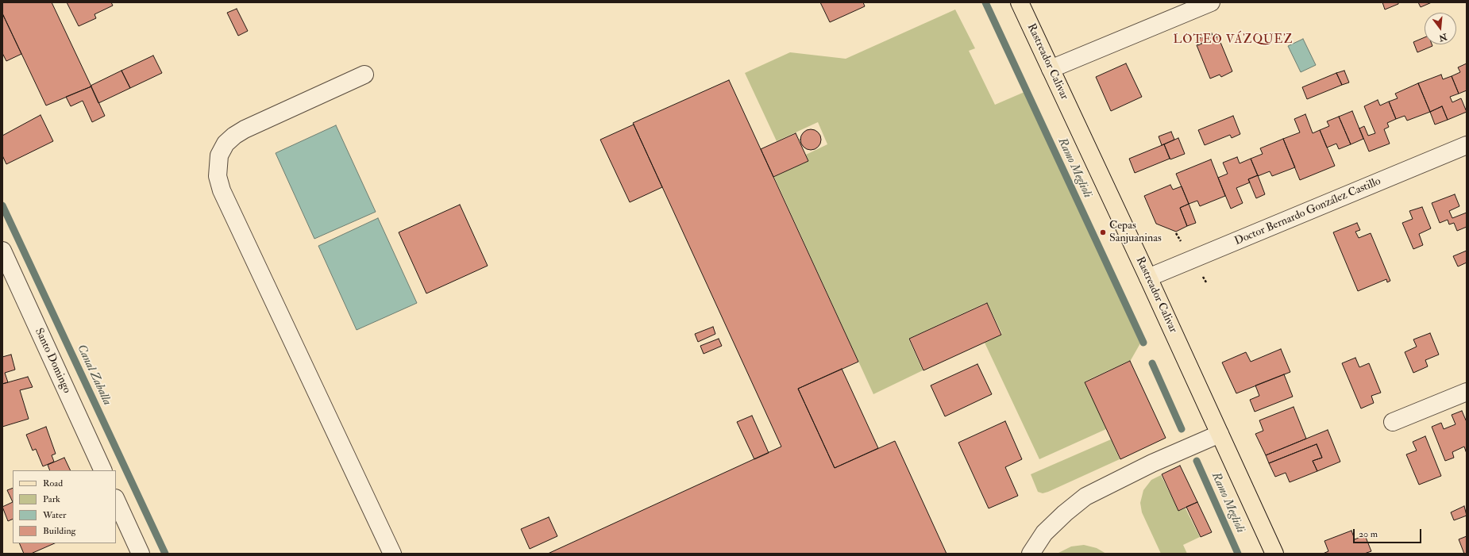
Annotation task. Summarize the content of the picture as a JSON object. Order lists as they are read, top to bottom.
{
  "streets": {
    "main road": ["Rastreador Calivar"],
    "street": ["Doctor Bernardo González Castillo", "Santo Domingo"]
  },
  "crossings": [
    ["Rastreador Calivar", "Doctor Bernardo González Castillo"]
  ],
  "districts": ["LOTEO VÁZQUEZ"],
  "water": ["Ramo Meglioli", "Canal Zaballa"],
  "places": ["Cepas Sanjuaninas"],
  "legend": [
    "Road",
    "Park",
    "Water",
    "Building"
  ],
  "scale_bar": "20 m",
  "north": "bottom"
}
